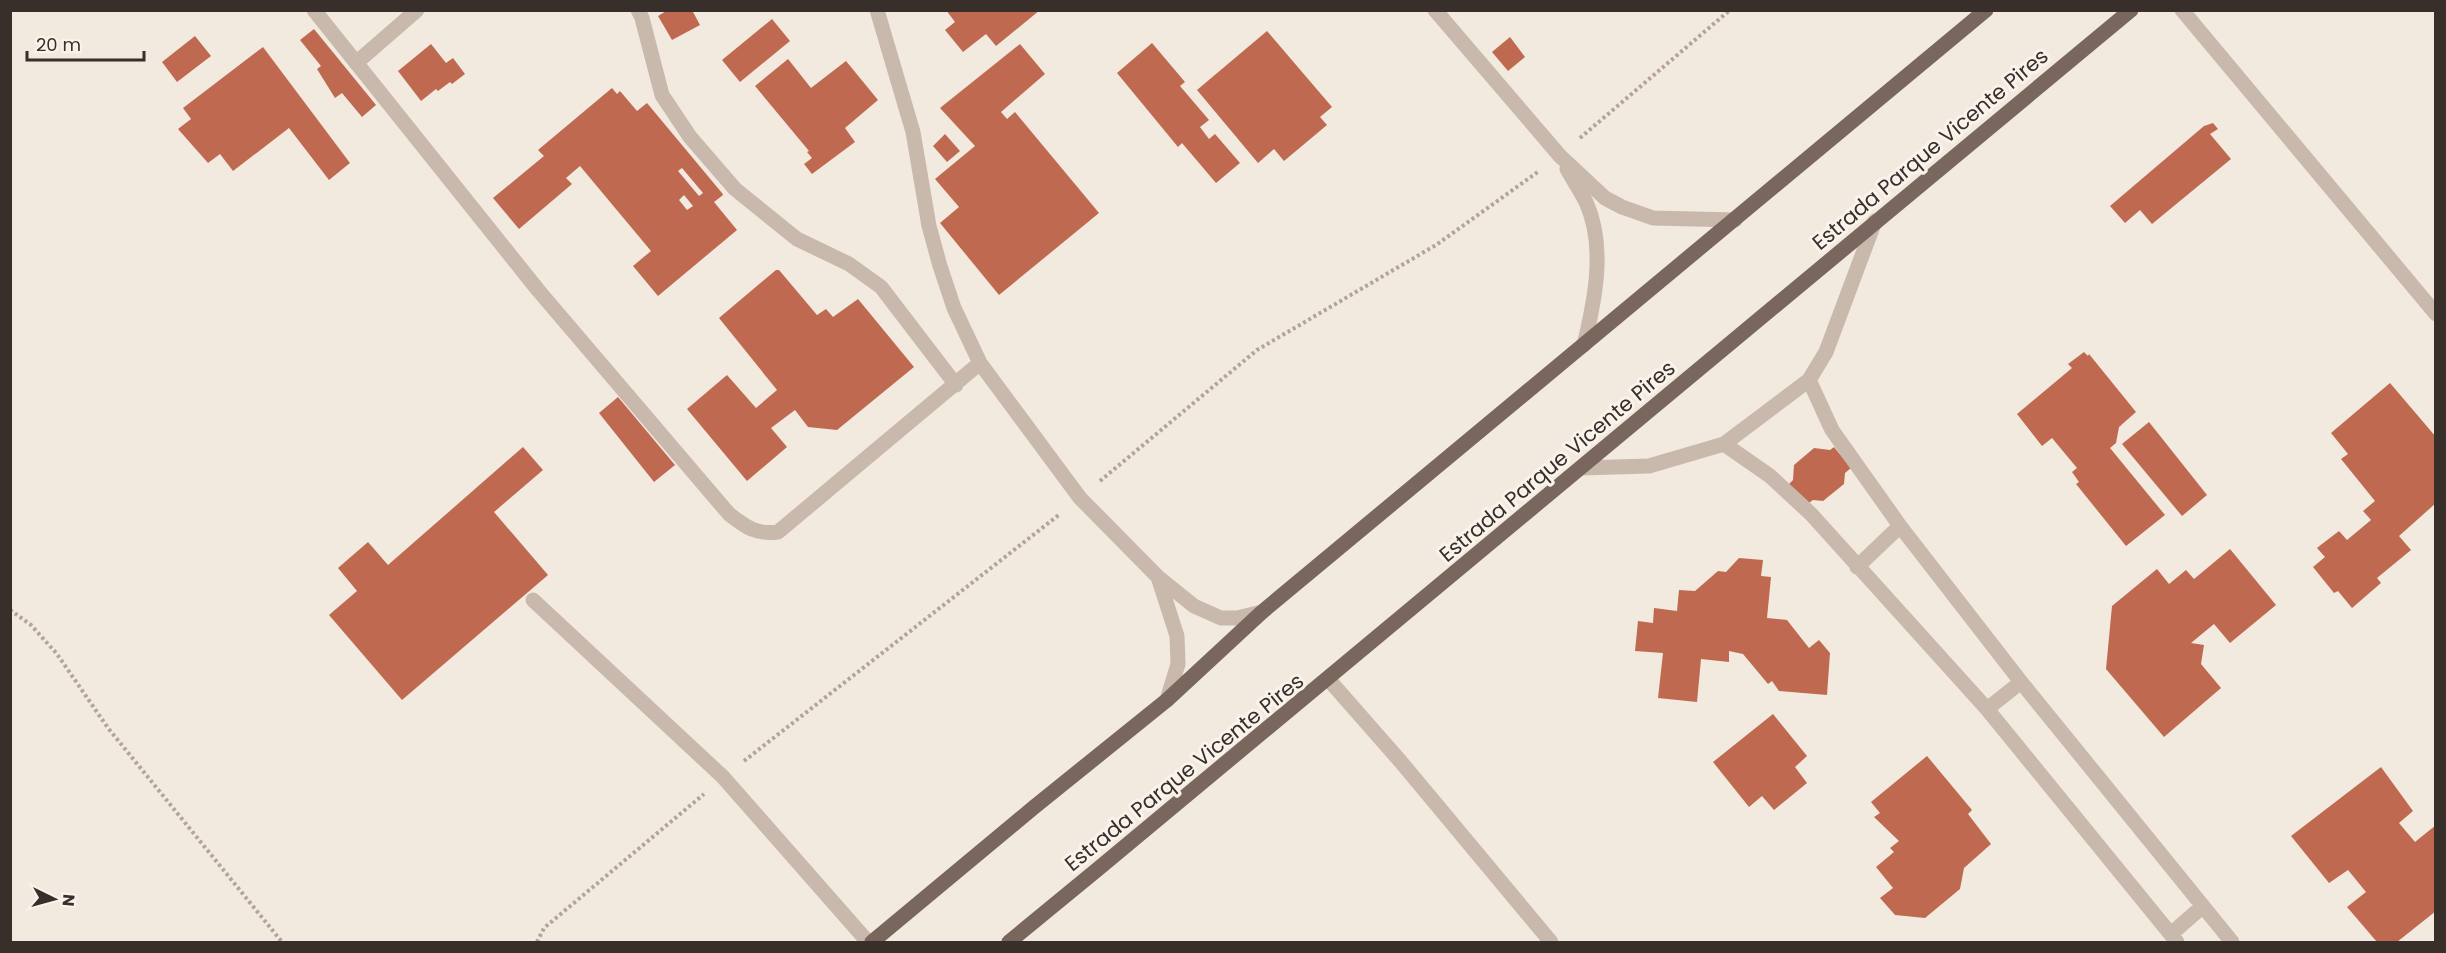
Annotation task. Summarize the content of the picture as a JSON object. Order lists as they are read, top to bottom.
{
  "streets": {
    "main road": ["Estrada Parque Vicente Pires"]
  },
  "scale_bar": "20 m",
  "north": "right"
}
